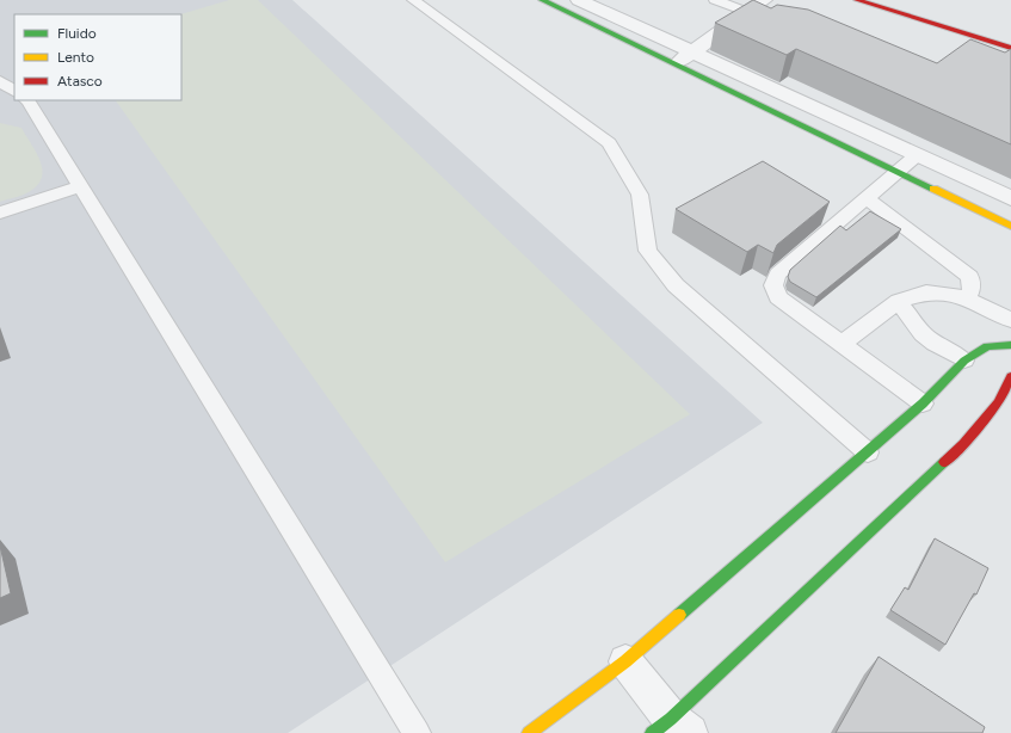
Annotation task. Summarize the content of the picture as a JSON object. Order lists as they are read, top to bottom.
{
  "legend": ["Fluido", "Lento", "Atasco"]
}
